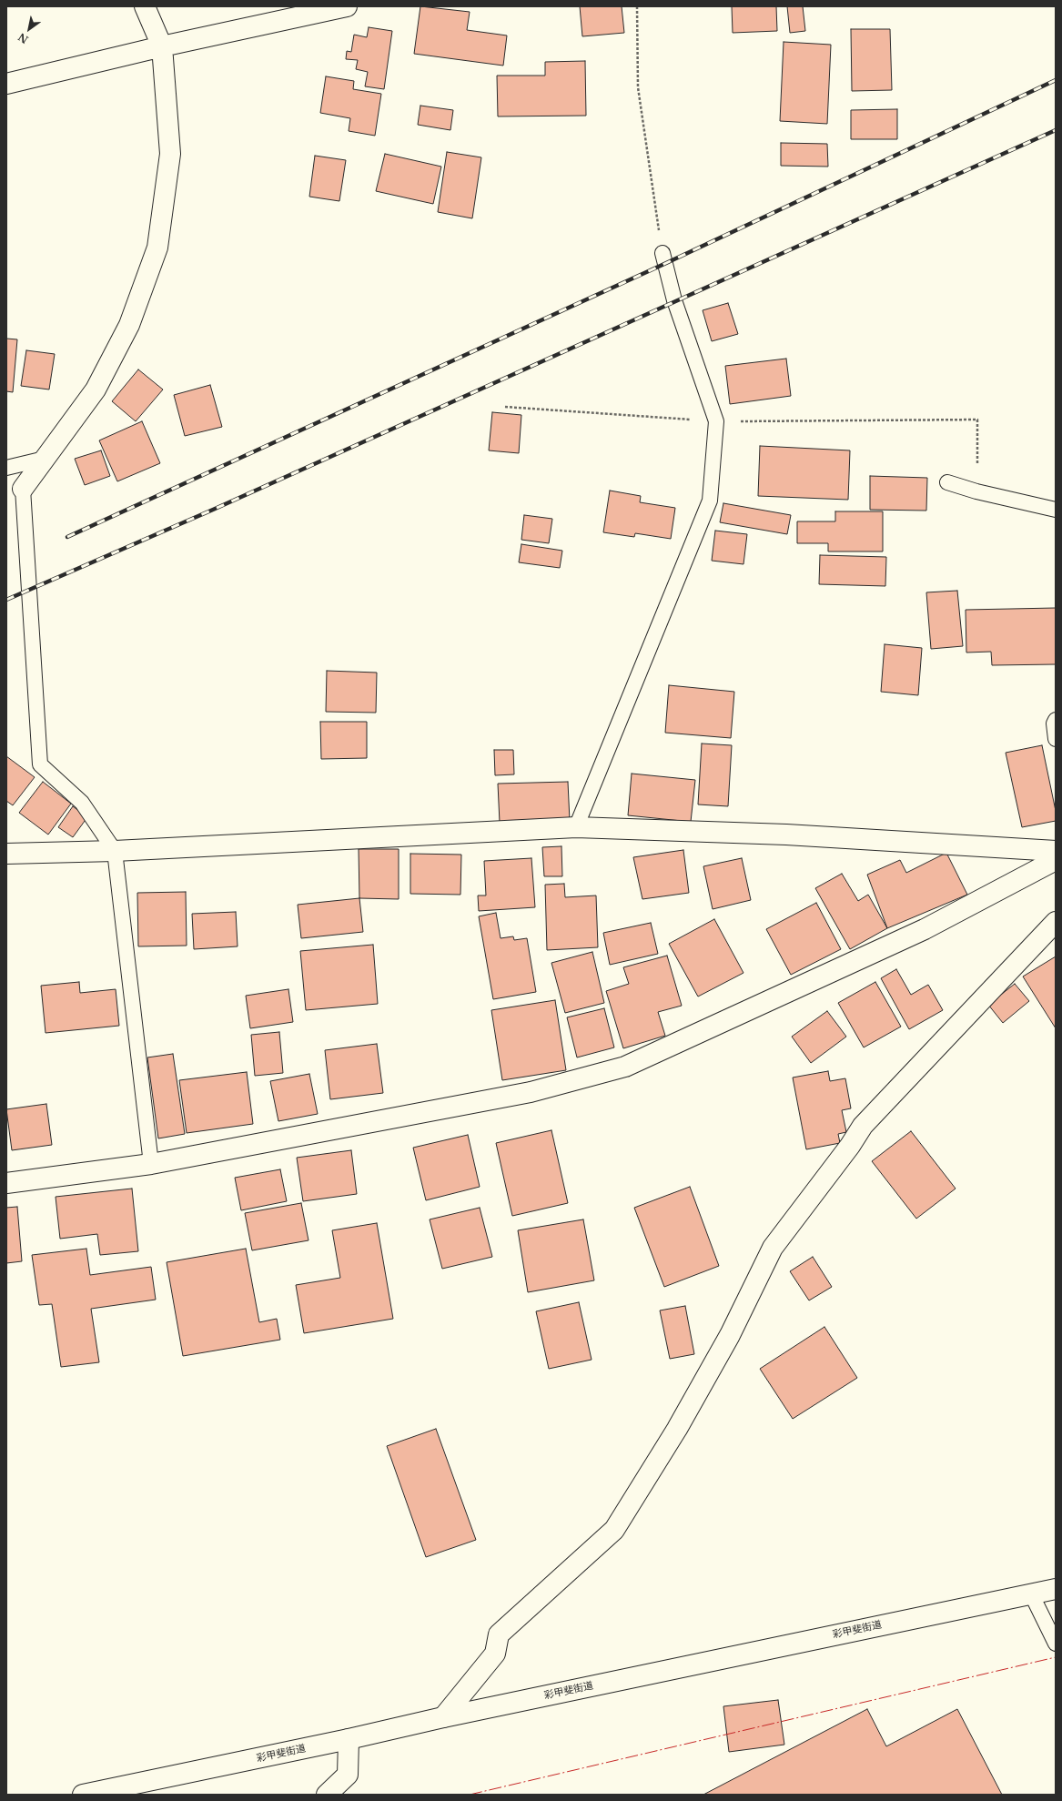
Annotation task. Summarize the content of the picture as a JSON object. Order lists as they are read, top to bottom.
{
  "streets": {
    "main road": ["彩甲斐街道"]
  },
  "north": "bottom left"
}
